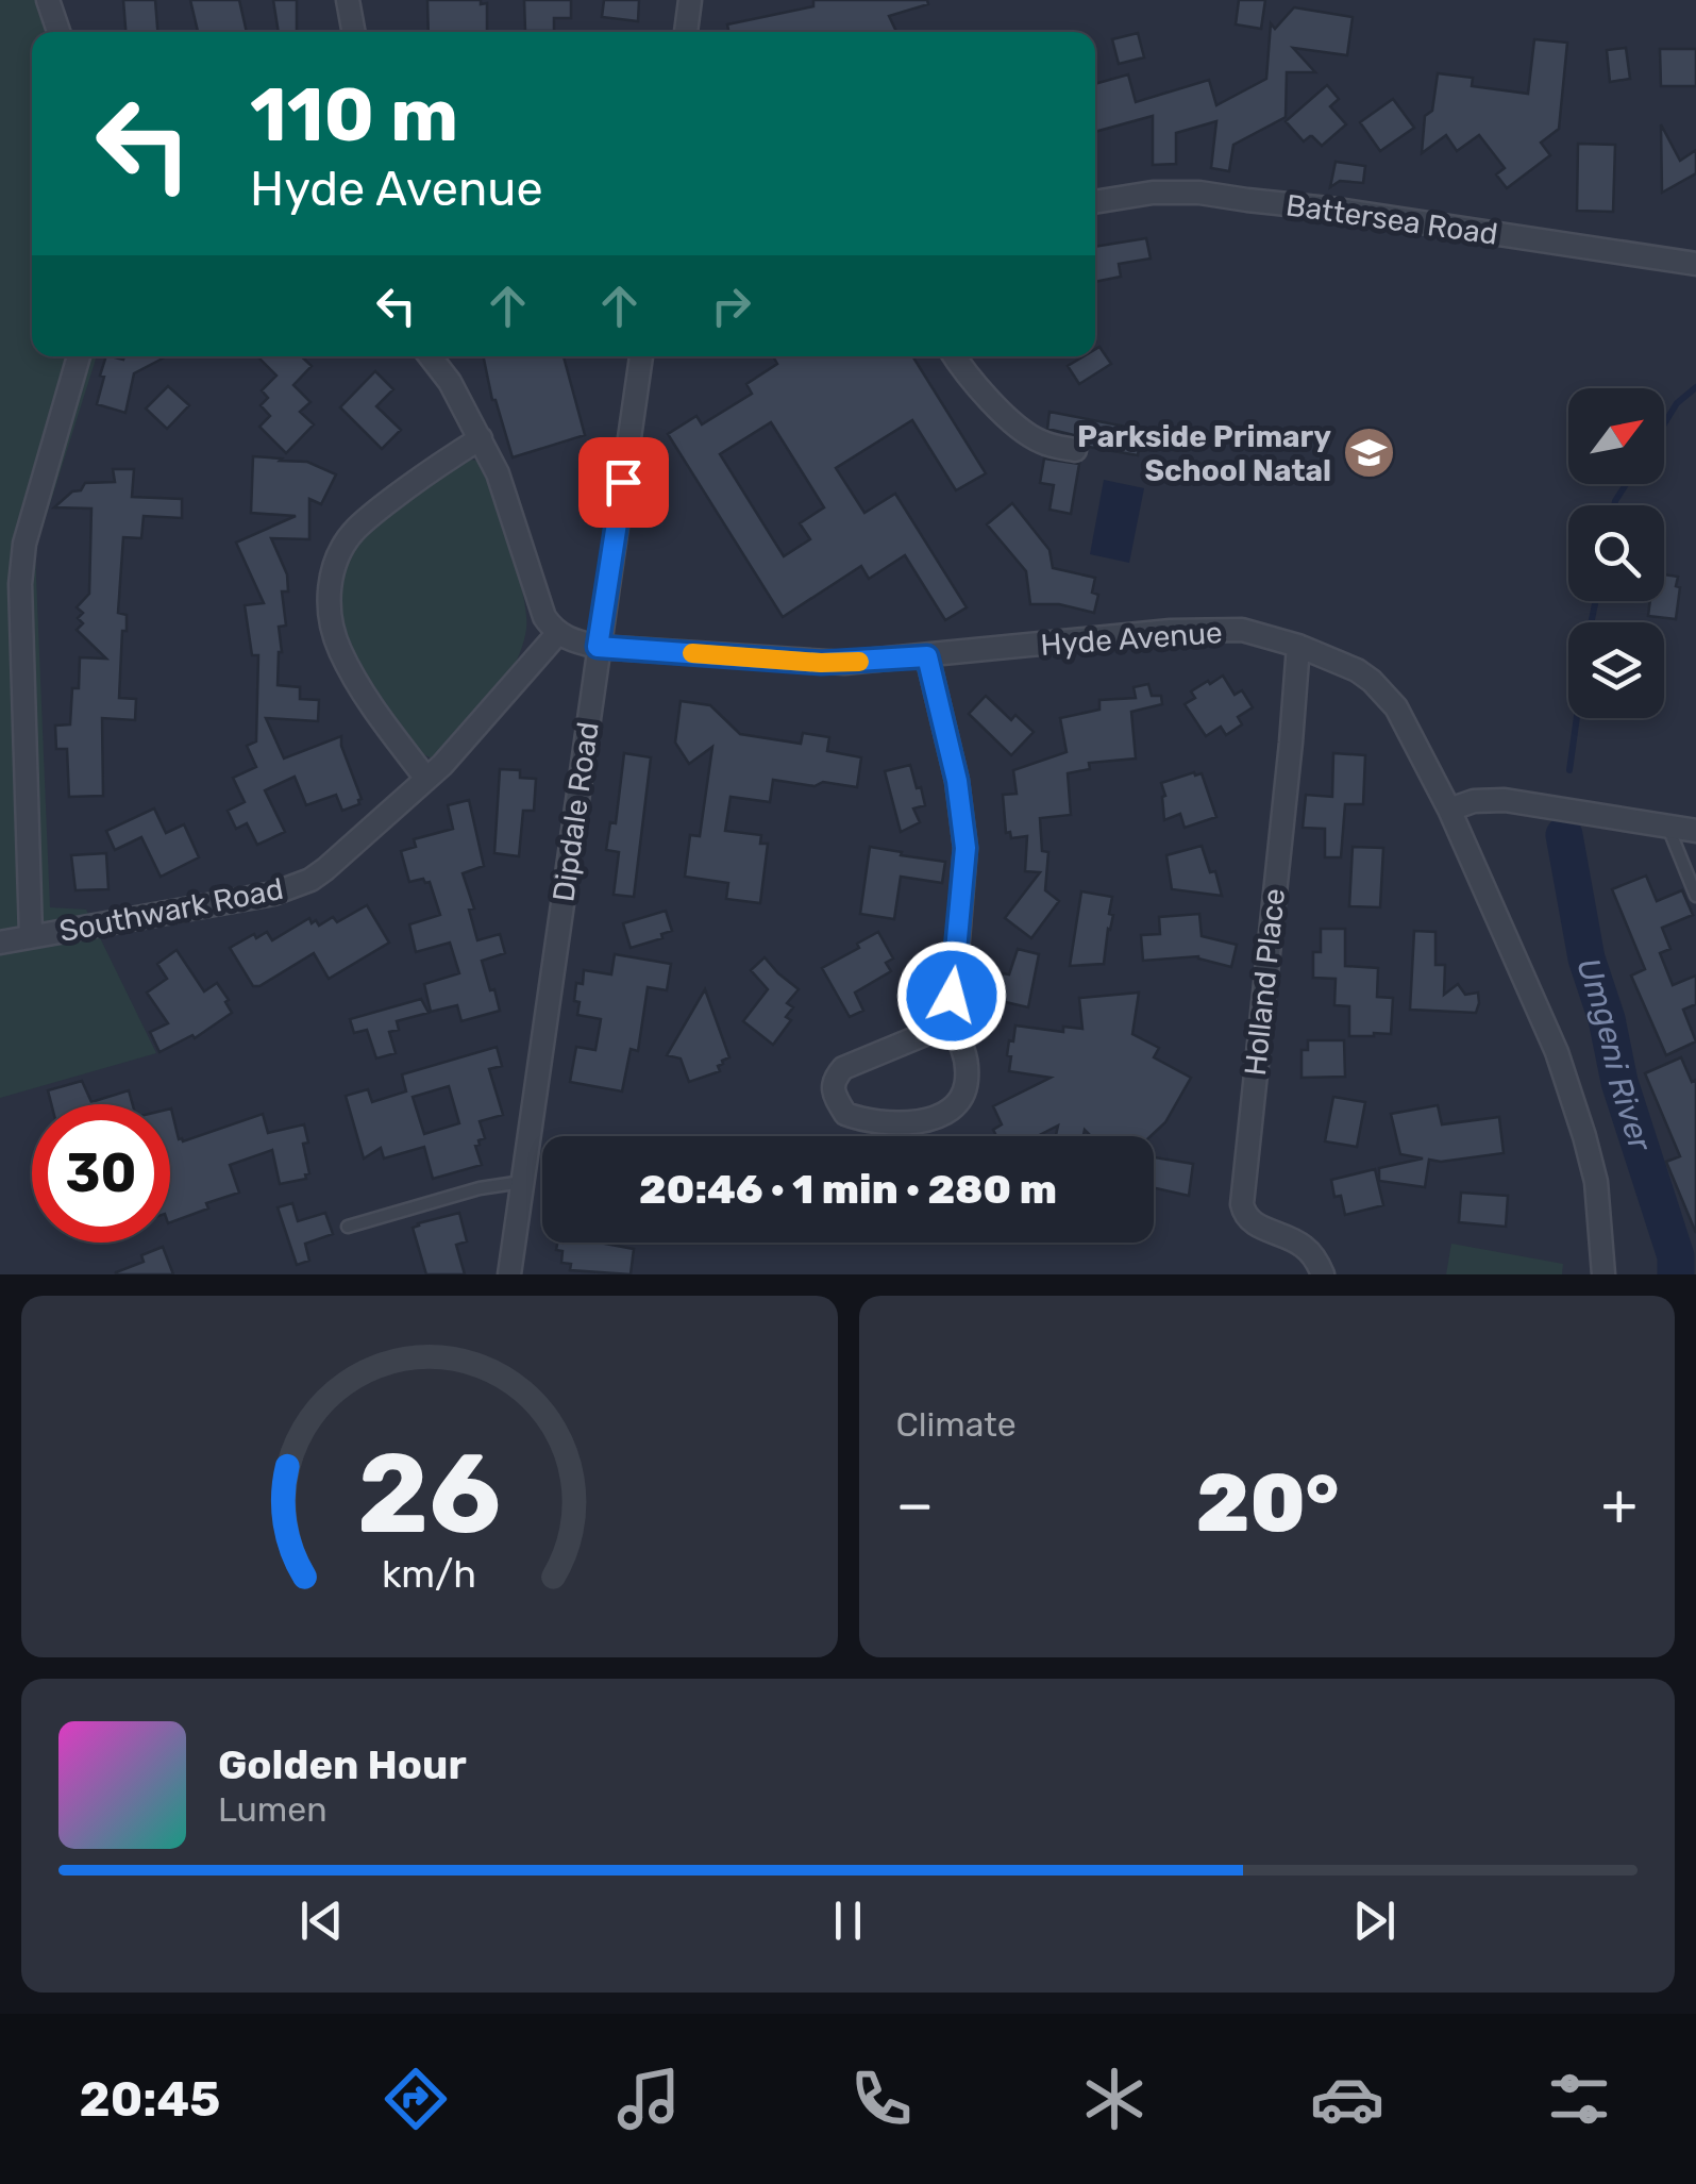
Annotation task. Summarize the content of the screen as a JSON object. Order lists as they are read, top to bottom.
{
  "streets": {
    "street": [
      "Battersea Road",
      "Hyde Avenue",
      "Dipdale Road",
      "Southwark Road",
      "Holland Place"
    ]
  },
  "crossings": [
    ["Hyde Avenue", "Dipdale Road"],
    ["Hyde Avenue", "Southwark Road"],
    ["Hyde Avenue", "Holland Place"]
  ],
  "water": ["Umgeni River"],
  "places": {
    "school or university": ["Parkside Primary School Natal"]
  },
  "north": "top right",
  "page": {
    "turn": ["110 m", "Hyde Avenue"],
    "limit": "30",
    "trip": "20:46 · 1 min · 280 m",
    "tile": "Climate",
    "heat": ["−", "20°", "+"],
    "song": ["Golden Hour", "Lumen"],
    "tabs": "20:45",
    "gauge": ["26", "km/h"]
  }
}
